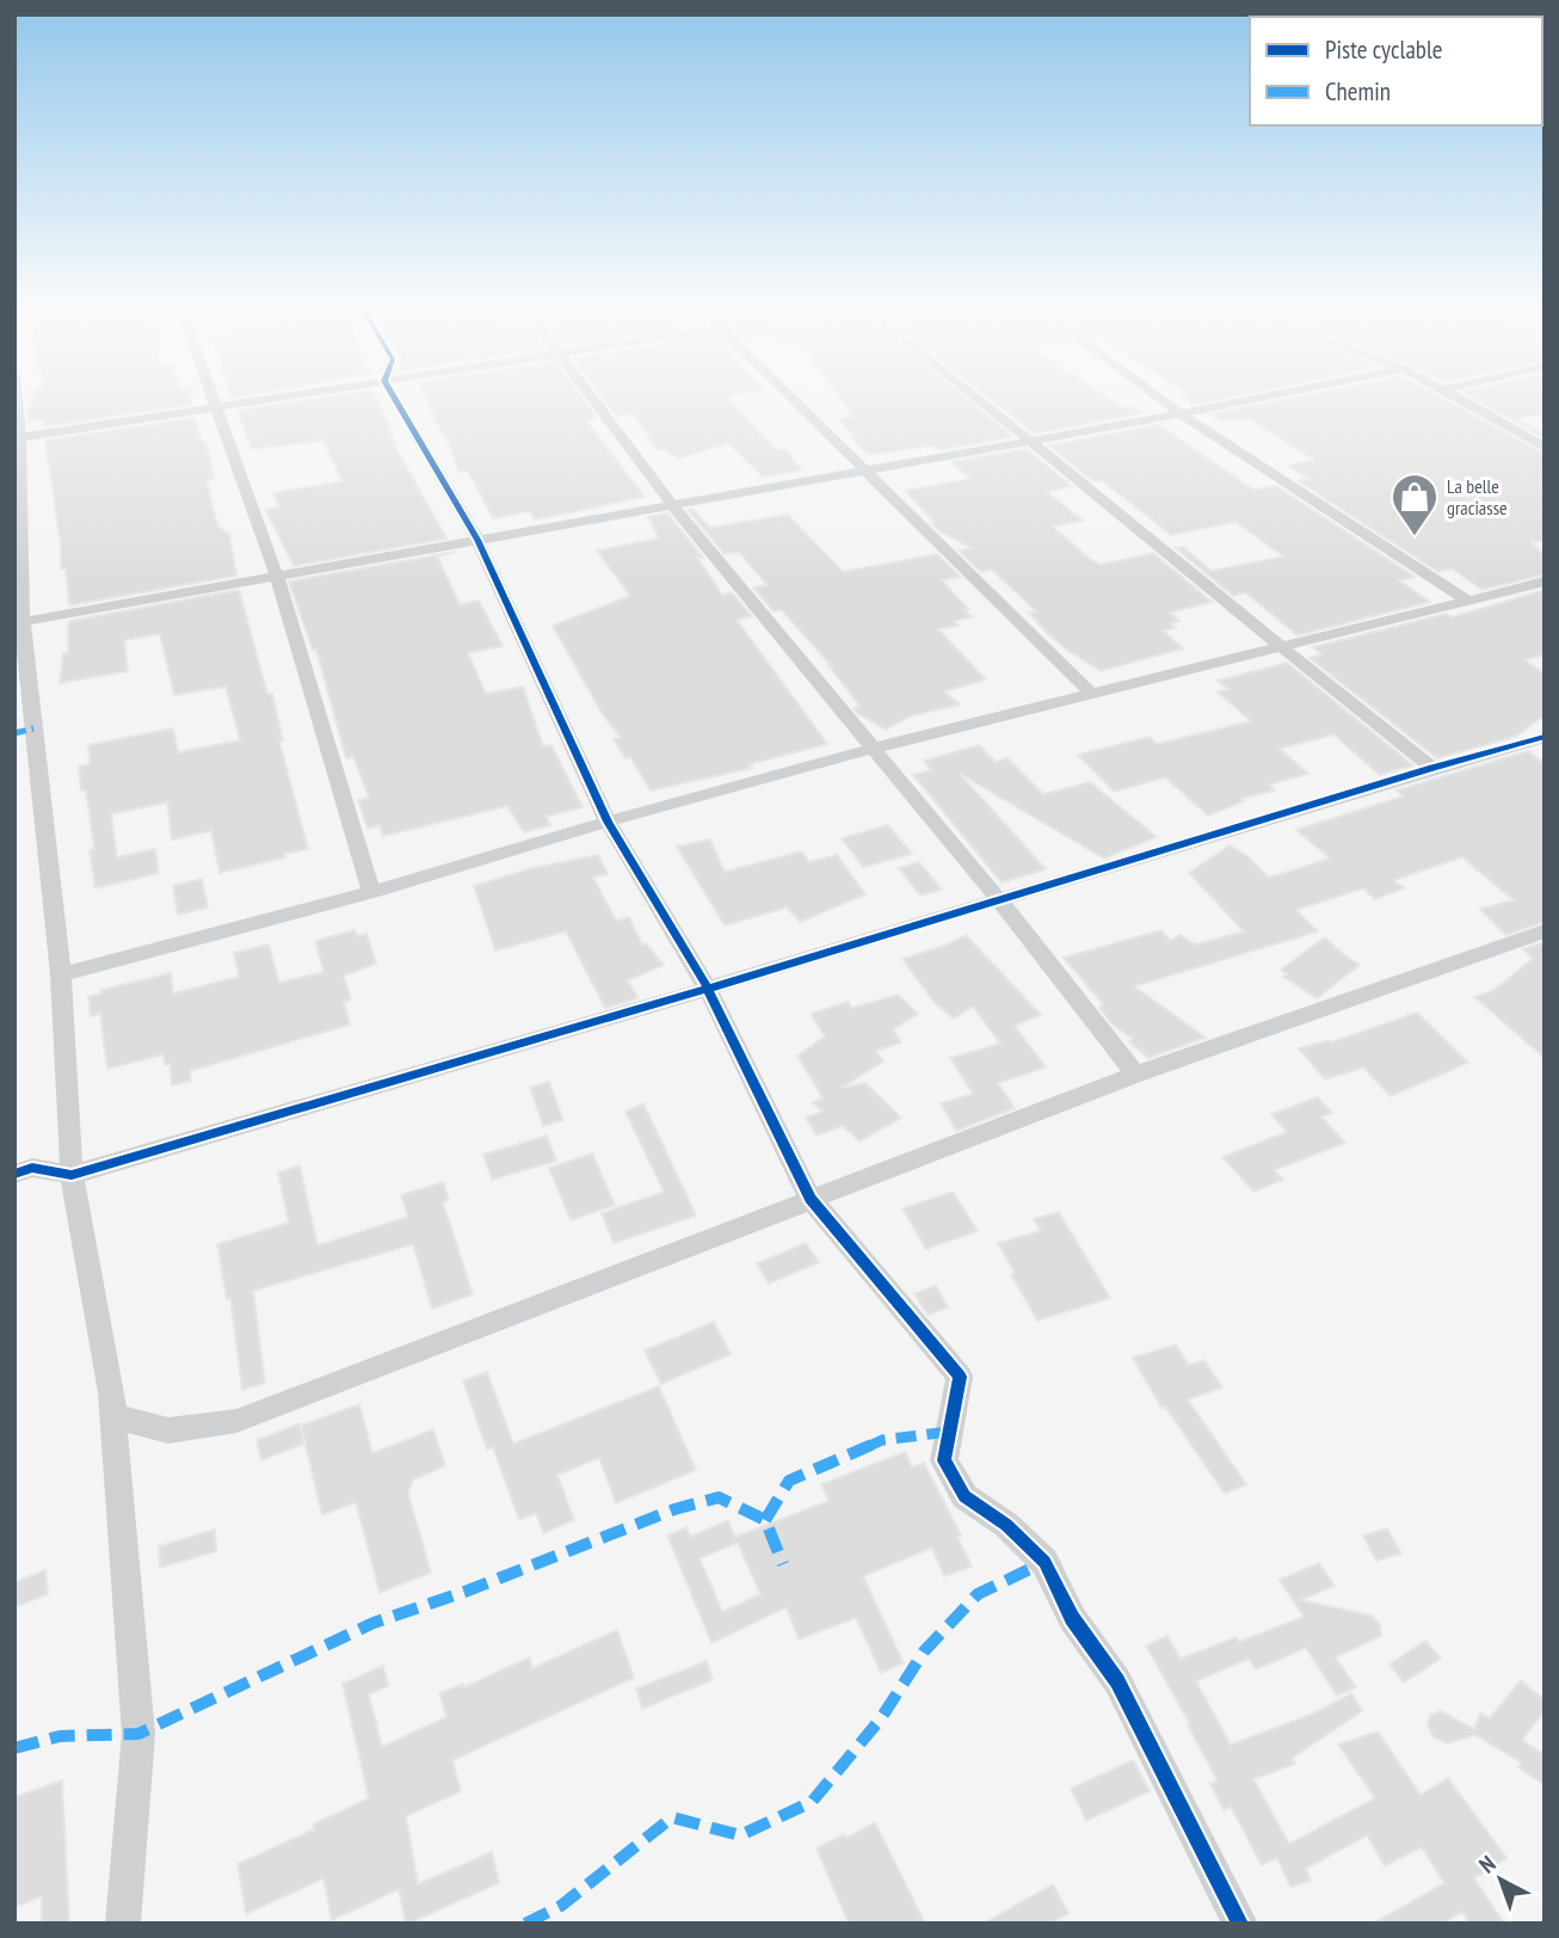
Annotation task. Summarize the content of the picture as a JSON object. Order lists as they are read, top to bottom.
{
  "places": {
    "shop": ["La belle graciasse"]
  },
  "legend": ["Piste cyclable", "Chemin"],
  "north": "top left"
}
